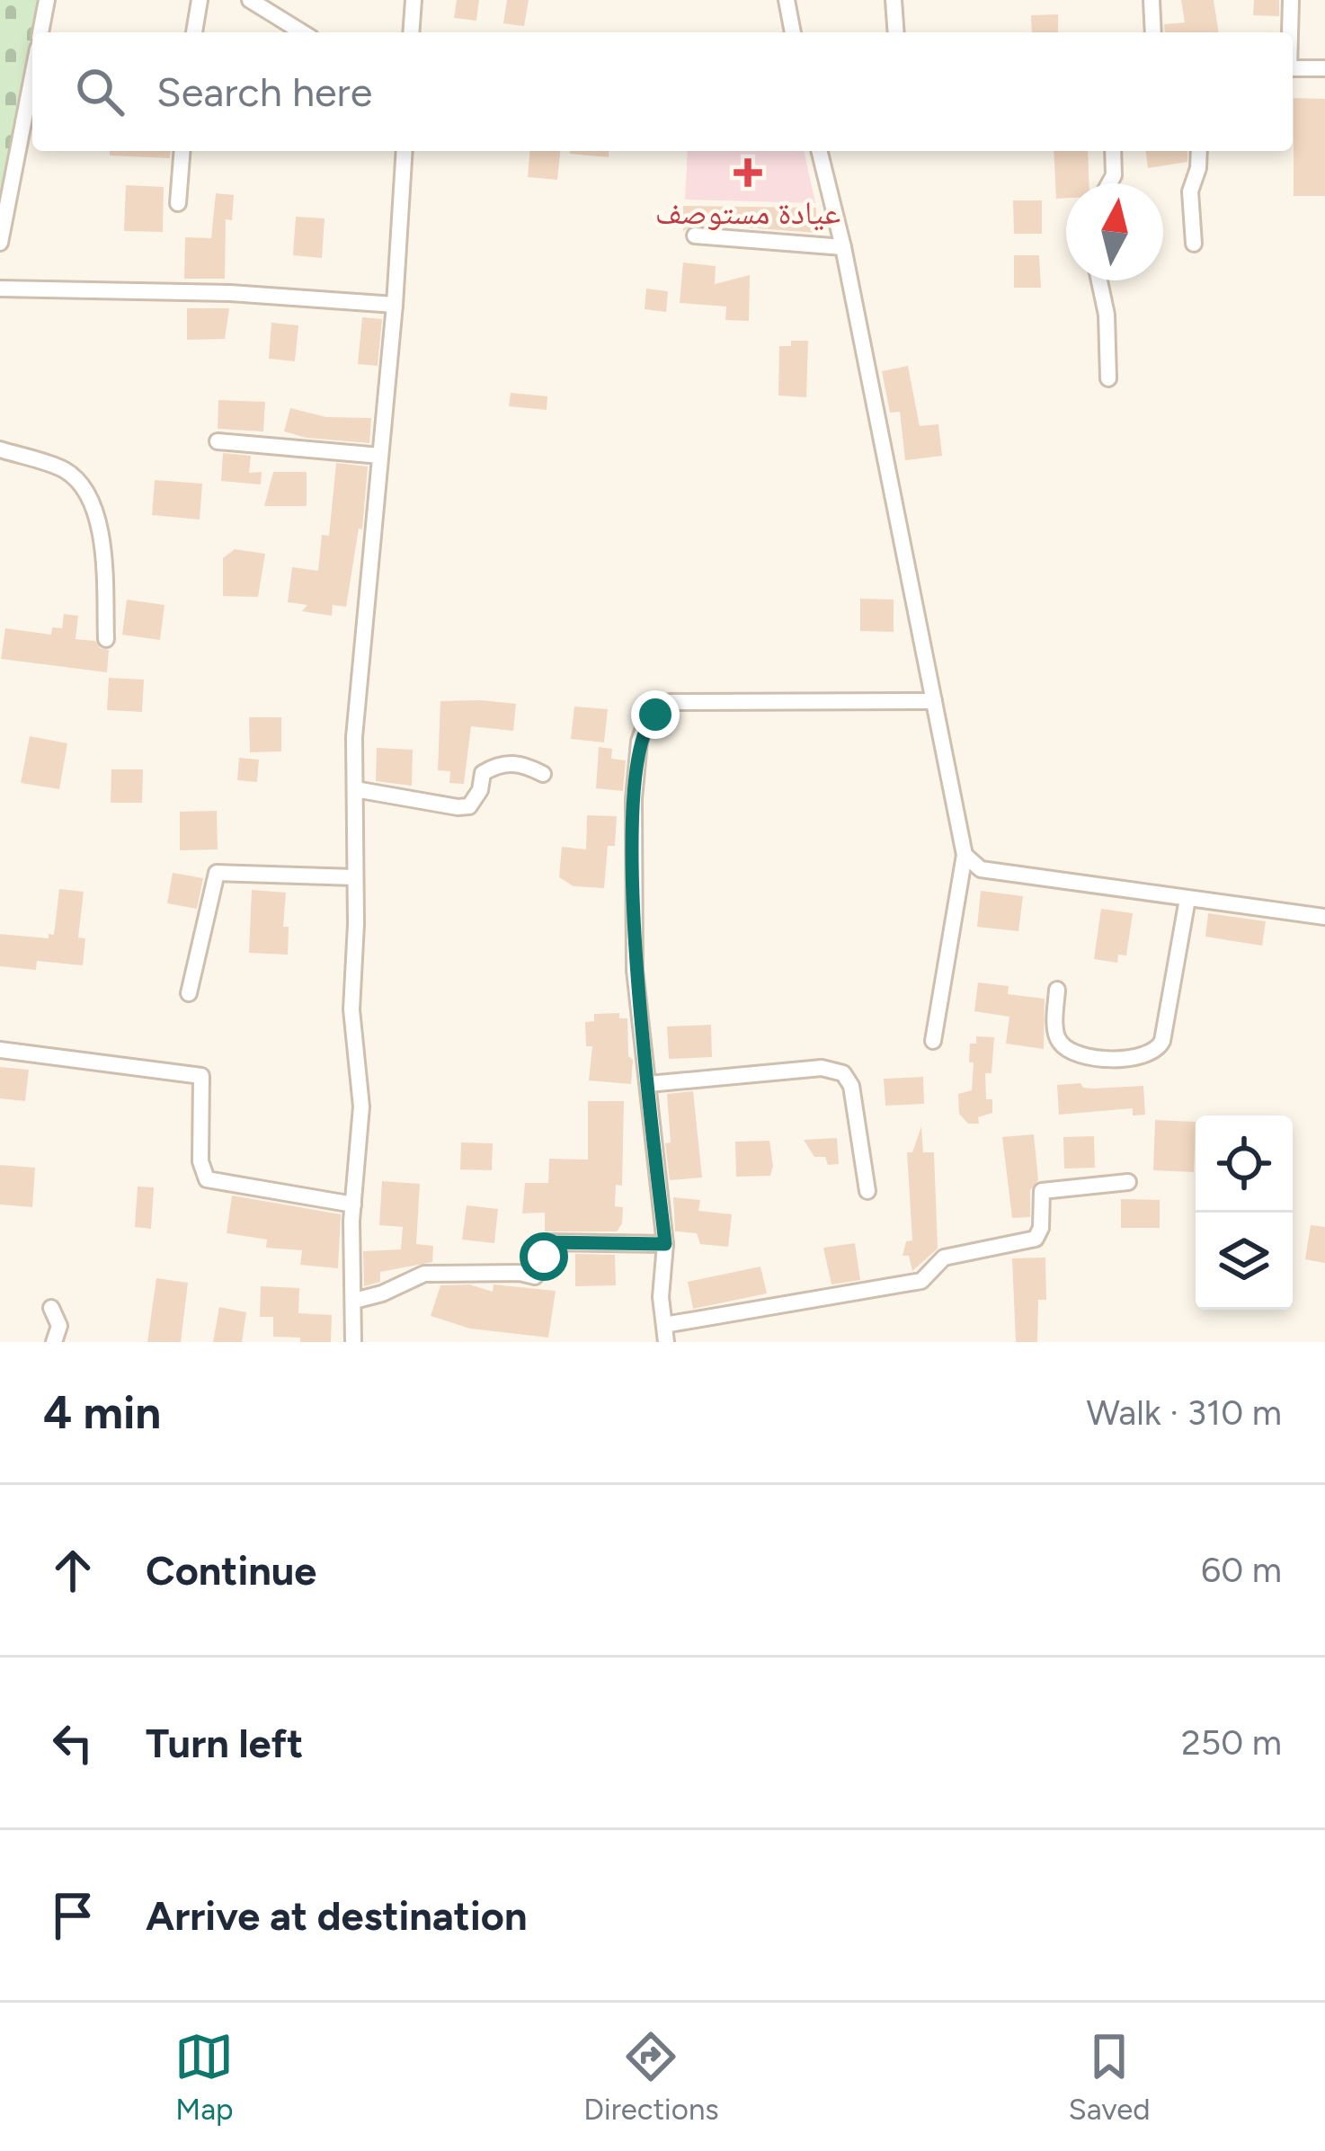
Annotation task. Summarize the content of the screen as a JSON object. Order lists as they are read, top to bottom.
{
  "places": {
    "health": ["عيادة مستوصف"]
  },
  "north": "top",
  "page": {
    "search": "Search here",
    "heading": ["4 min", "Walk · 310 m"],
    "list": [
      ["Continue", "60 m"],
      ["Turn left", "250 m"],
      "Arrive at destination"
    ],
    "nav": ["Map", "Directions", "Saved"]
  }
}
